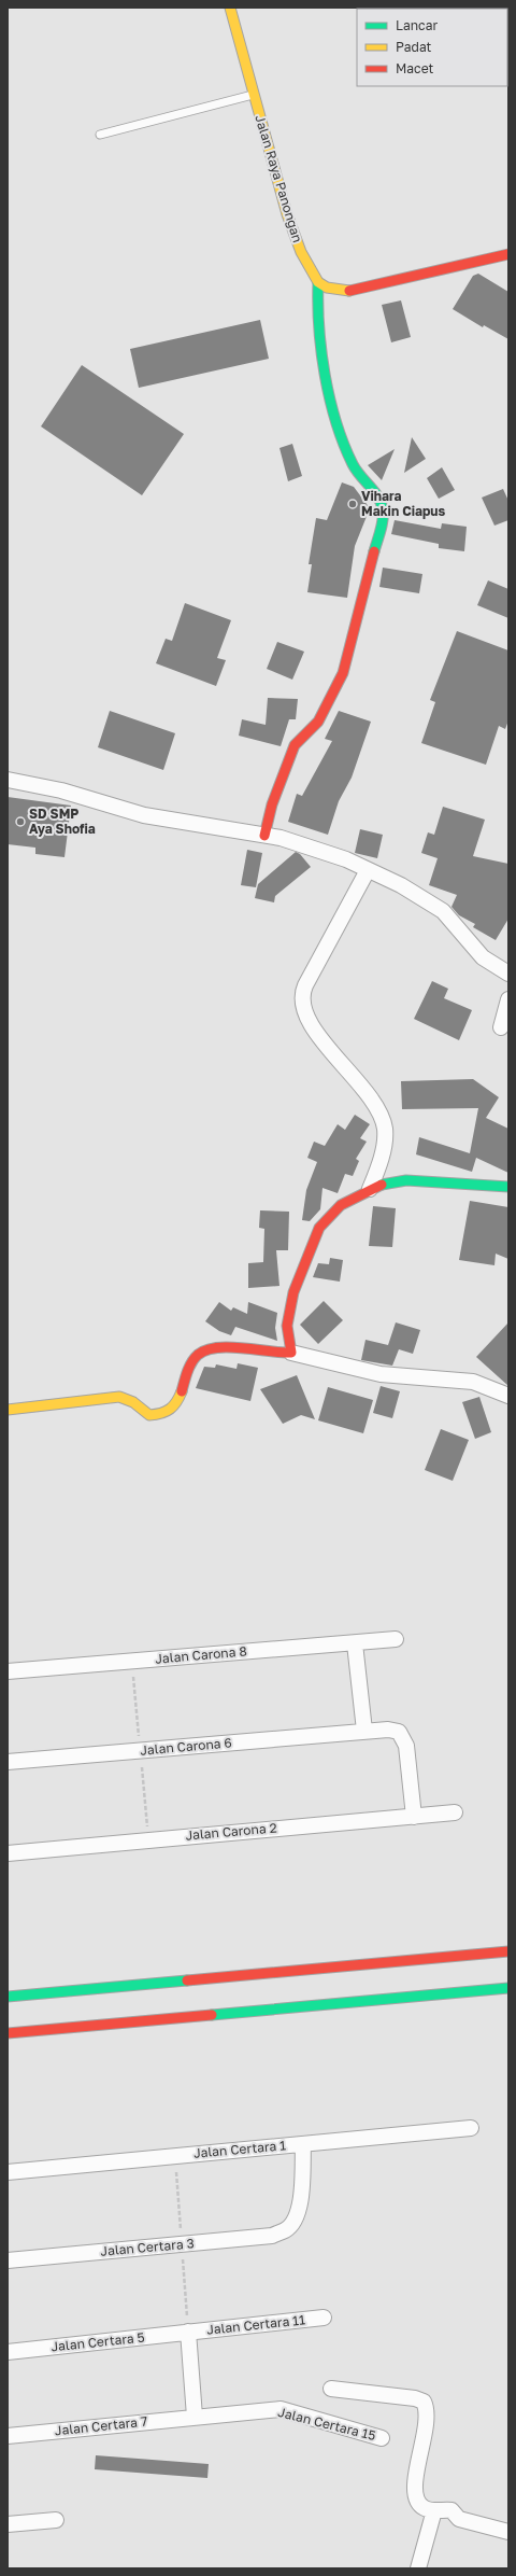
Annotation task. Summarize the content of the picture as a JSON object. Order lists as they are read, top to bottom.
{
  "streets": {
    "street": [
      "Jalan Raya Panongan",
      "Jalan Carona 8",
      "Jalan Carona 6",
      "Jalan Carona 2",
      "Jalan Certara 1",
      "Jalan Certara 3",
      "Jalan Certara 11",
      "Jalan Certara 5",
      "Jalan Certara 15",
      "Jalan Certara 7"
    ]
  },
  "crossings": [
    ["Jalan Carona 6", "Jalan Carona 2"],
    ["Jalan Certara 1", "Jalan Certara 3"],
    ["Jalan Certara 11", "Jalan Certara 5"],
    ["Jalan Certara 15", "Jalan Certara 7"]
  ],
  "places": ["Vihara Makin Ciapus", "SD SMP Aya Shofia"],
  "legend": ["Lancar", "Padat", "Macet"]
}
